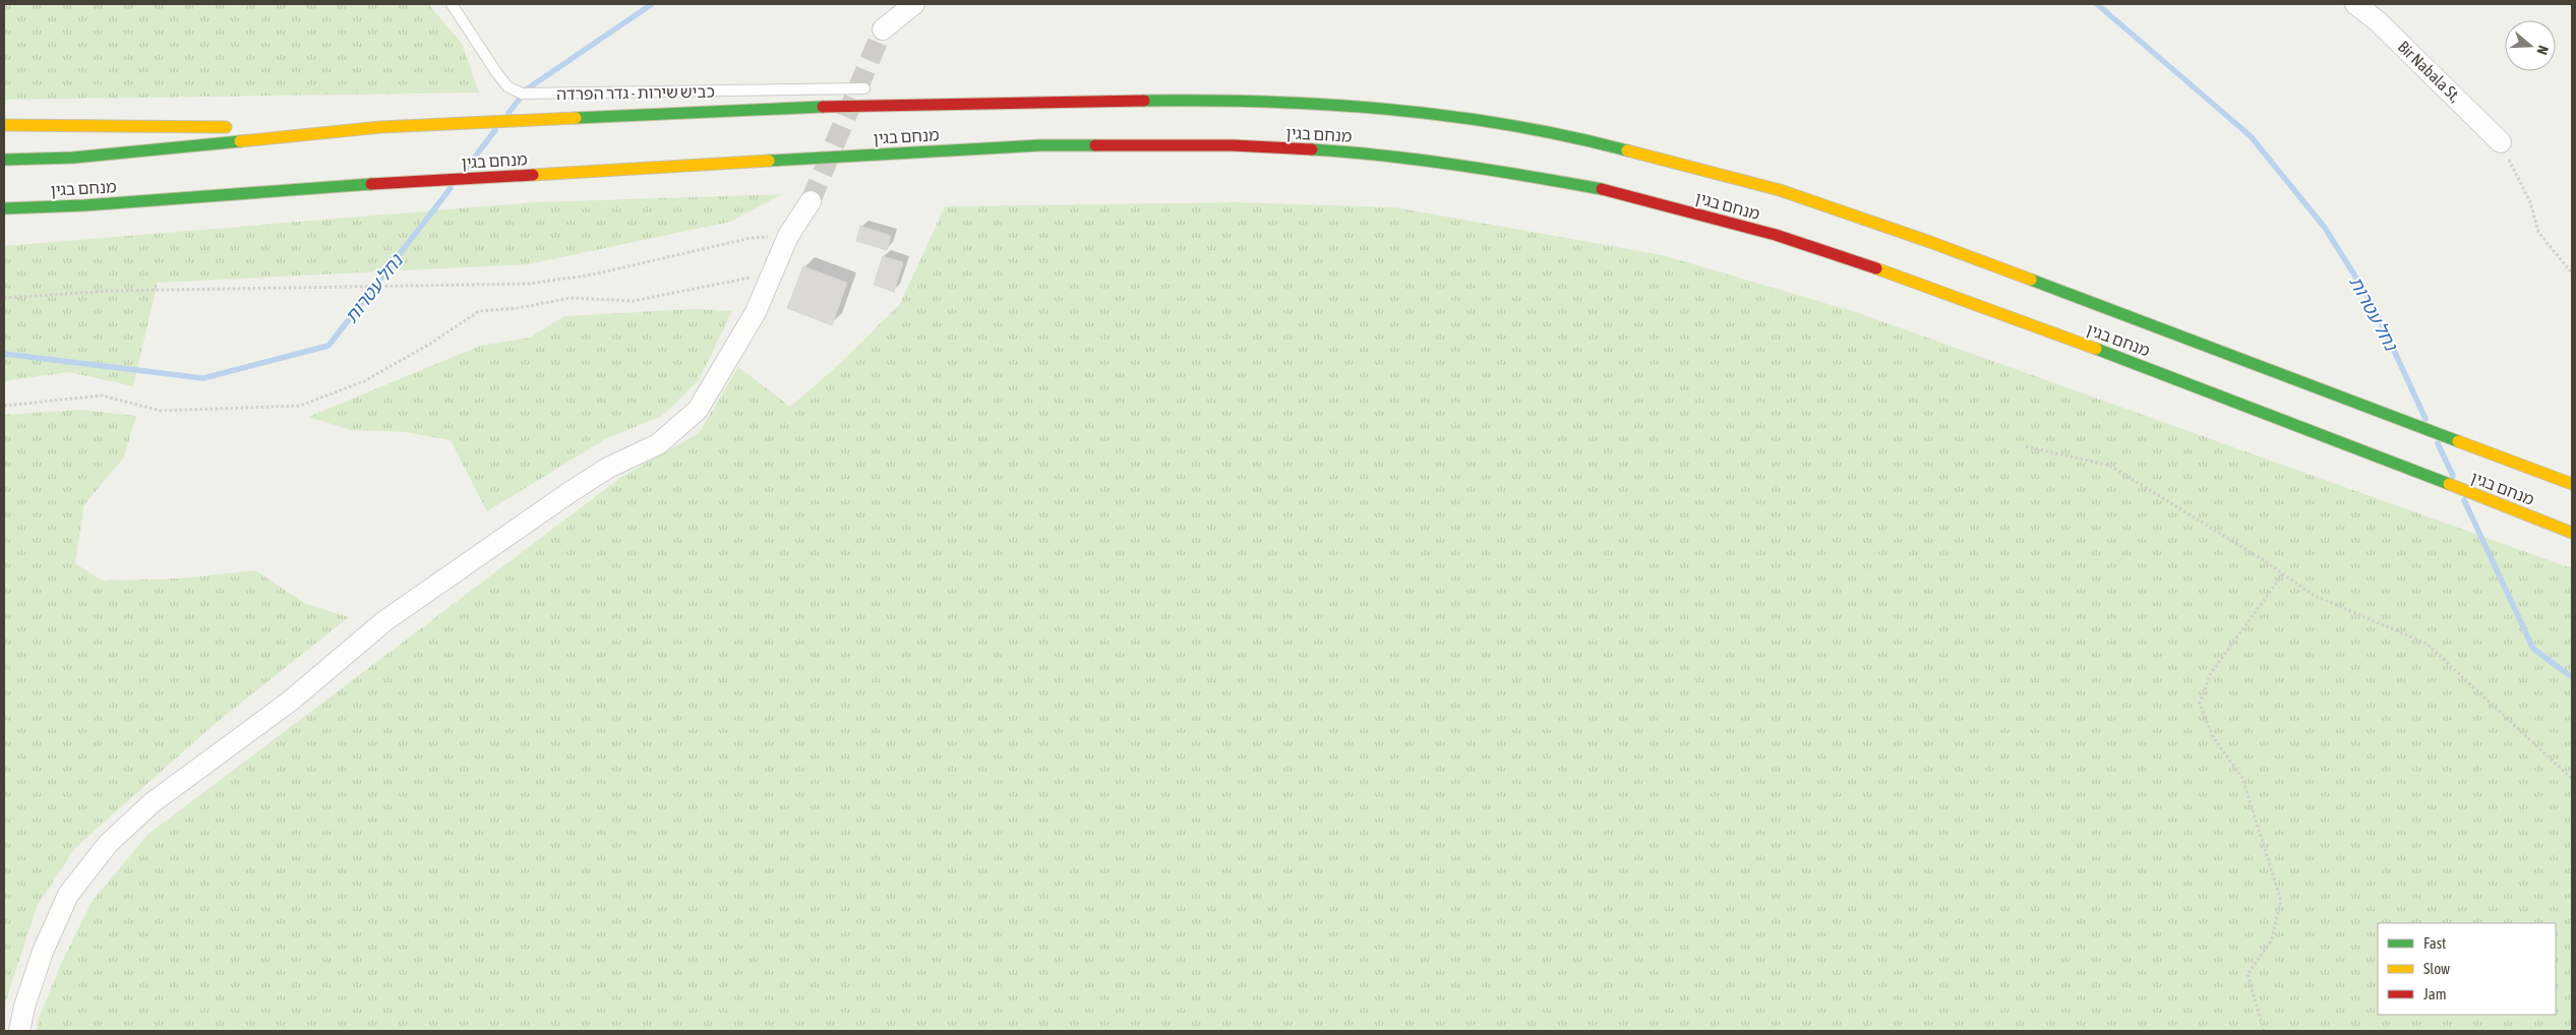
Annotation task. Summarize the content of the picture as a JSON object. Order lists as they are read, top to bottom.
{
  "streets": {
    "highway": ["מנחם בגין"],
    "street": ["Bir Nabala St,"],
    "lane": ["כביש שירות - גדר הפרדה"]
  },
  "water": ["נחל עטרות"],
  "legend": ["Fast", "Slow", "Jam"],
  "north": "right"
}
